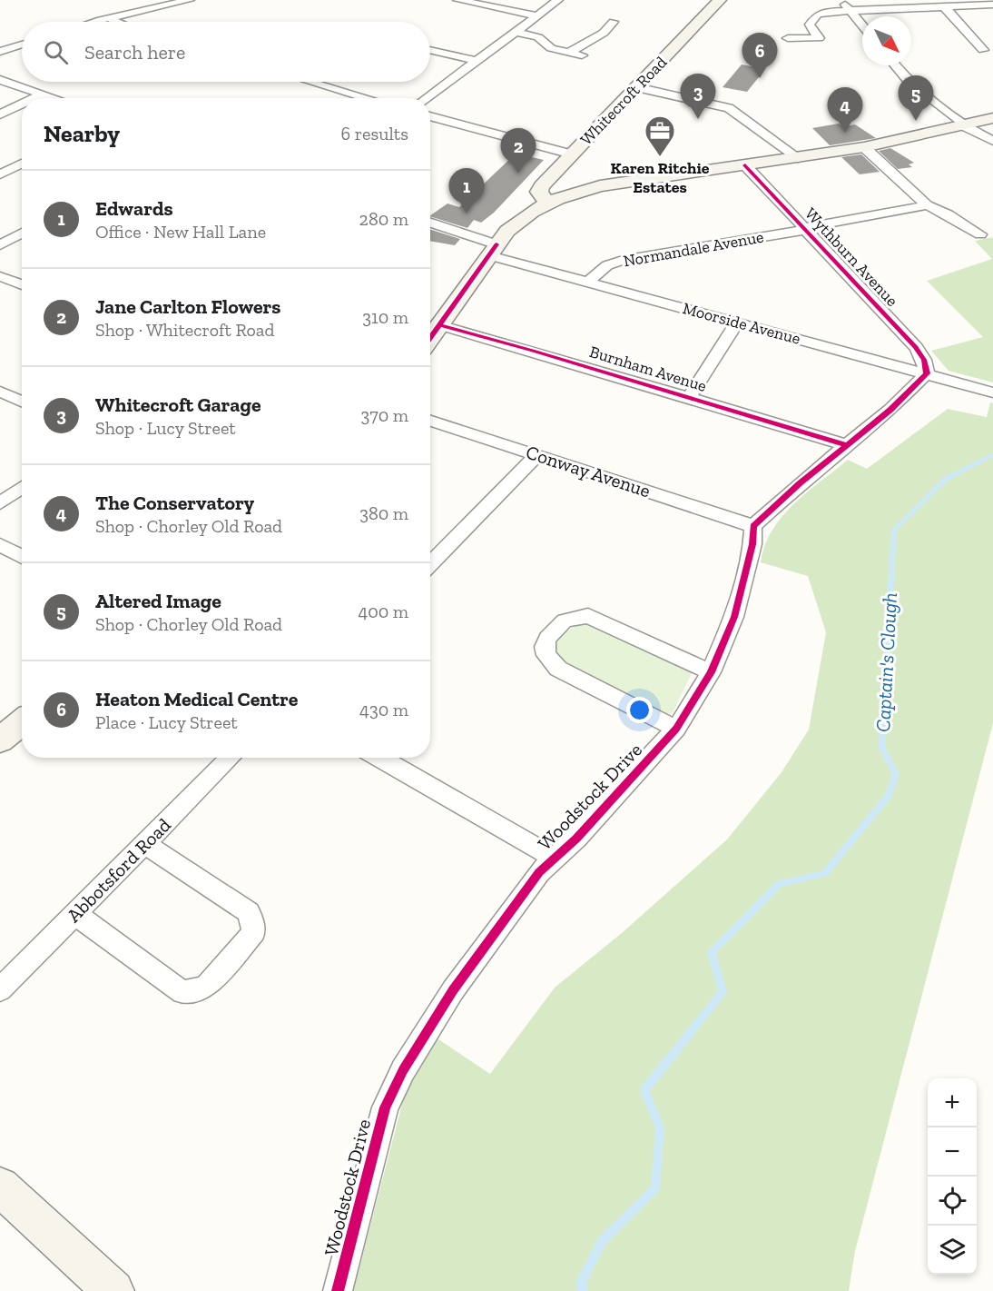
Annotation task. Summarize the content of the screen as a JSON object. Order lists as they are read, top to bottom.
{
  "streets": {
    "main road": ["Whitecroft Road"],
    "street": [
      "Normandale Avenue",
      "Wythburn Avenue",
      "Moorside Avenue",
      "Burnham Avenue",
      "Conway Avenue",
      "Woodstock Drive",
      "Abbotsford Road"
    ]
  },
  "crossings": [
    ["Normandale Avenue", "Wythburn Avenue"],
    ["Normandale Avenue", "Moorside Avenue"],
    ["Wythburn Avenue", "Moorside Avenue"],
    ["Conway Avenue", "Woodstock Drive"]
  ],
  "water": ["Captain's Clough"],
  "places": {
    "office": ["Karen Ritchie Estates"]
  },
  "north": "bottom right",
  "page": {
    "search": "Search here",
    "pins": [
      "6",
      "3",
      "5",
      "4",
      "2",
      "1"
    ],
    "heading": ["Nearby", "6 results"],
    "list": [
      {
        "mark": "1",
        "name": "Edwards",
        "note": "Office · New Hall Lane",
        "value": "280 m"
      },
      {
        "mark": "2",
        "name": "Jane Carlton Flowers",
        "note": "Shop · Whitecroft Road",
        "value": "310 m"
      },
      {
        "mark": "3",
        "name": "Whitecroft Garage",
        "note": "Shop · Lucy Street",
        "value": "370 m"
      },
      {
        "mark": "4",
        "name": "The Conservatory",
        "note": "Shop · Chorley Old Road",
        "value": "380 m"
      },
      {
        "mark": "5",
        "name": "Altered Image",
        "note": "Shop · Chorley Old Road",
        "value": "400 m"
      },
      {
        "mark": "6",
        "name": "Heaton Medical Centre",
        "note": "Place · Lucy Street",
        "value": "430 m"
      }
    ],
    "map_buttons": ["+", "−"]
  }
}
